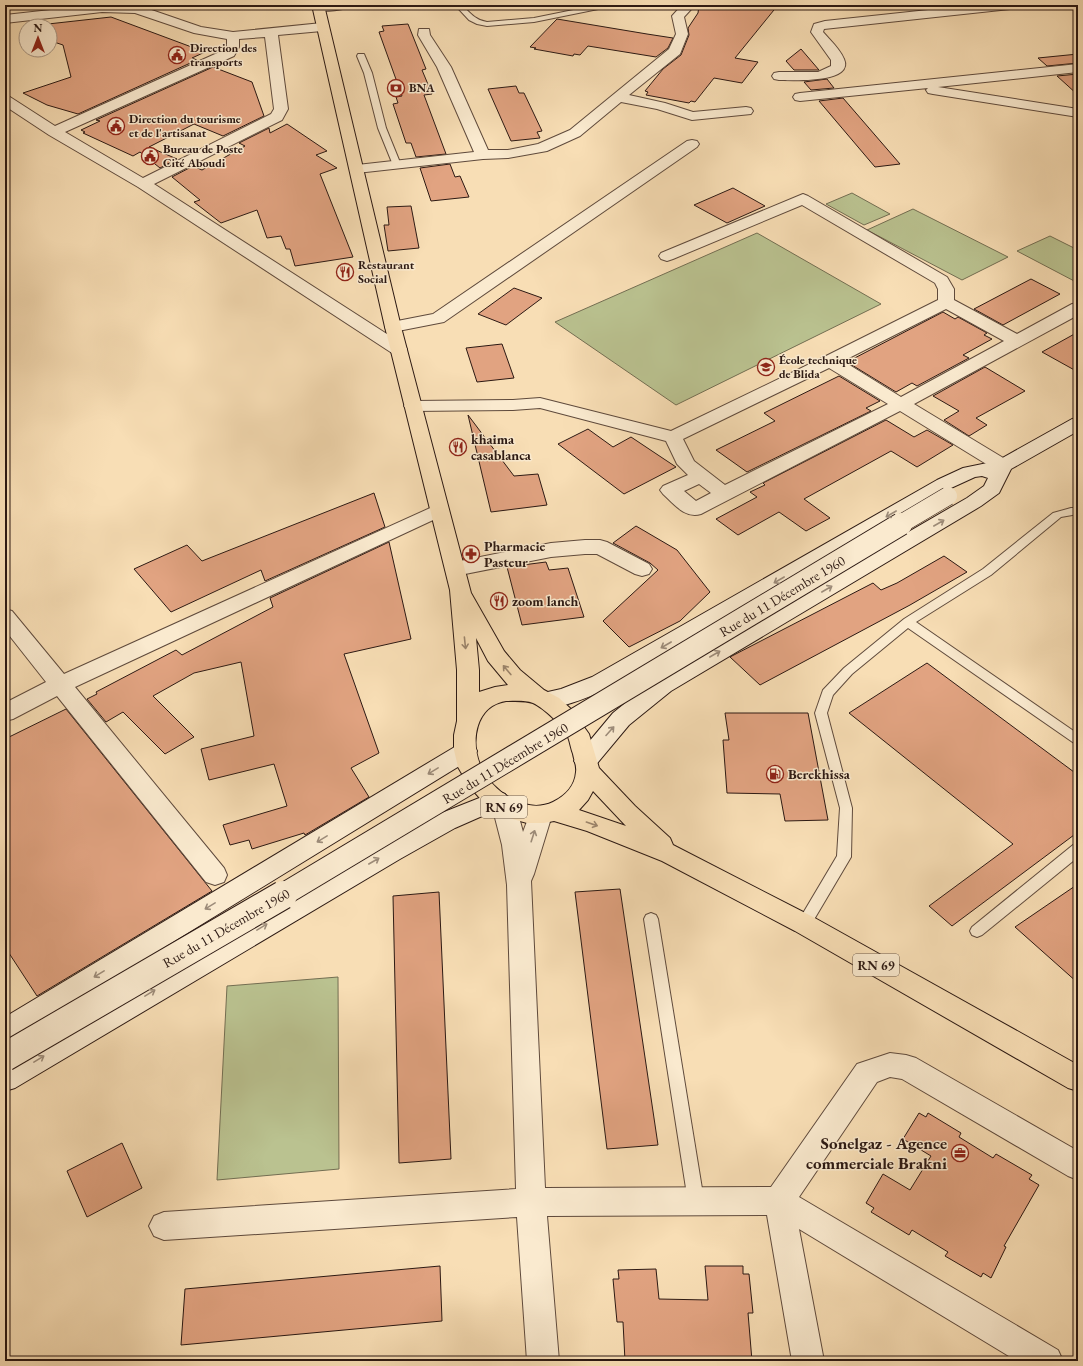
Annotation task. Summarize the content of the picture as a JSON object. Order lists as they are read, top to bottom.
{
  "streets": {
    "main road": ["RN 69"],
    "street": ["Rue du 11 Décembre 1960"]
  },
  "crossings": [
    ["Rue du 11 Décembre 1960", "RN 69"]
  ],
  "places": {
    "public building": ["Direction des transports", "Direction du tourisme et de l'artisanat", "Bureau de Poste Cité Aboudi"],
    "bank": ["BNA"],
    "restaurant": ["Restaurant Social", "khaima casablanca", "zoom lanch"],
    "school or university": ["École technique de Blida"],
    "pharmacy": ["Pharmacie Pasteur"],
    "fuel station": ["Berekhissa"],
    "office": ["Sonelgaz - Agence commerciale Brakni"]
  },
  "north": "top"
}
